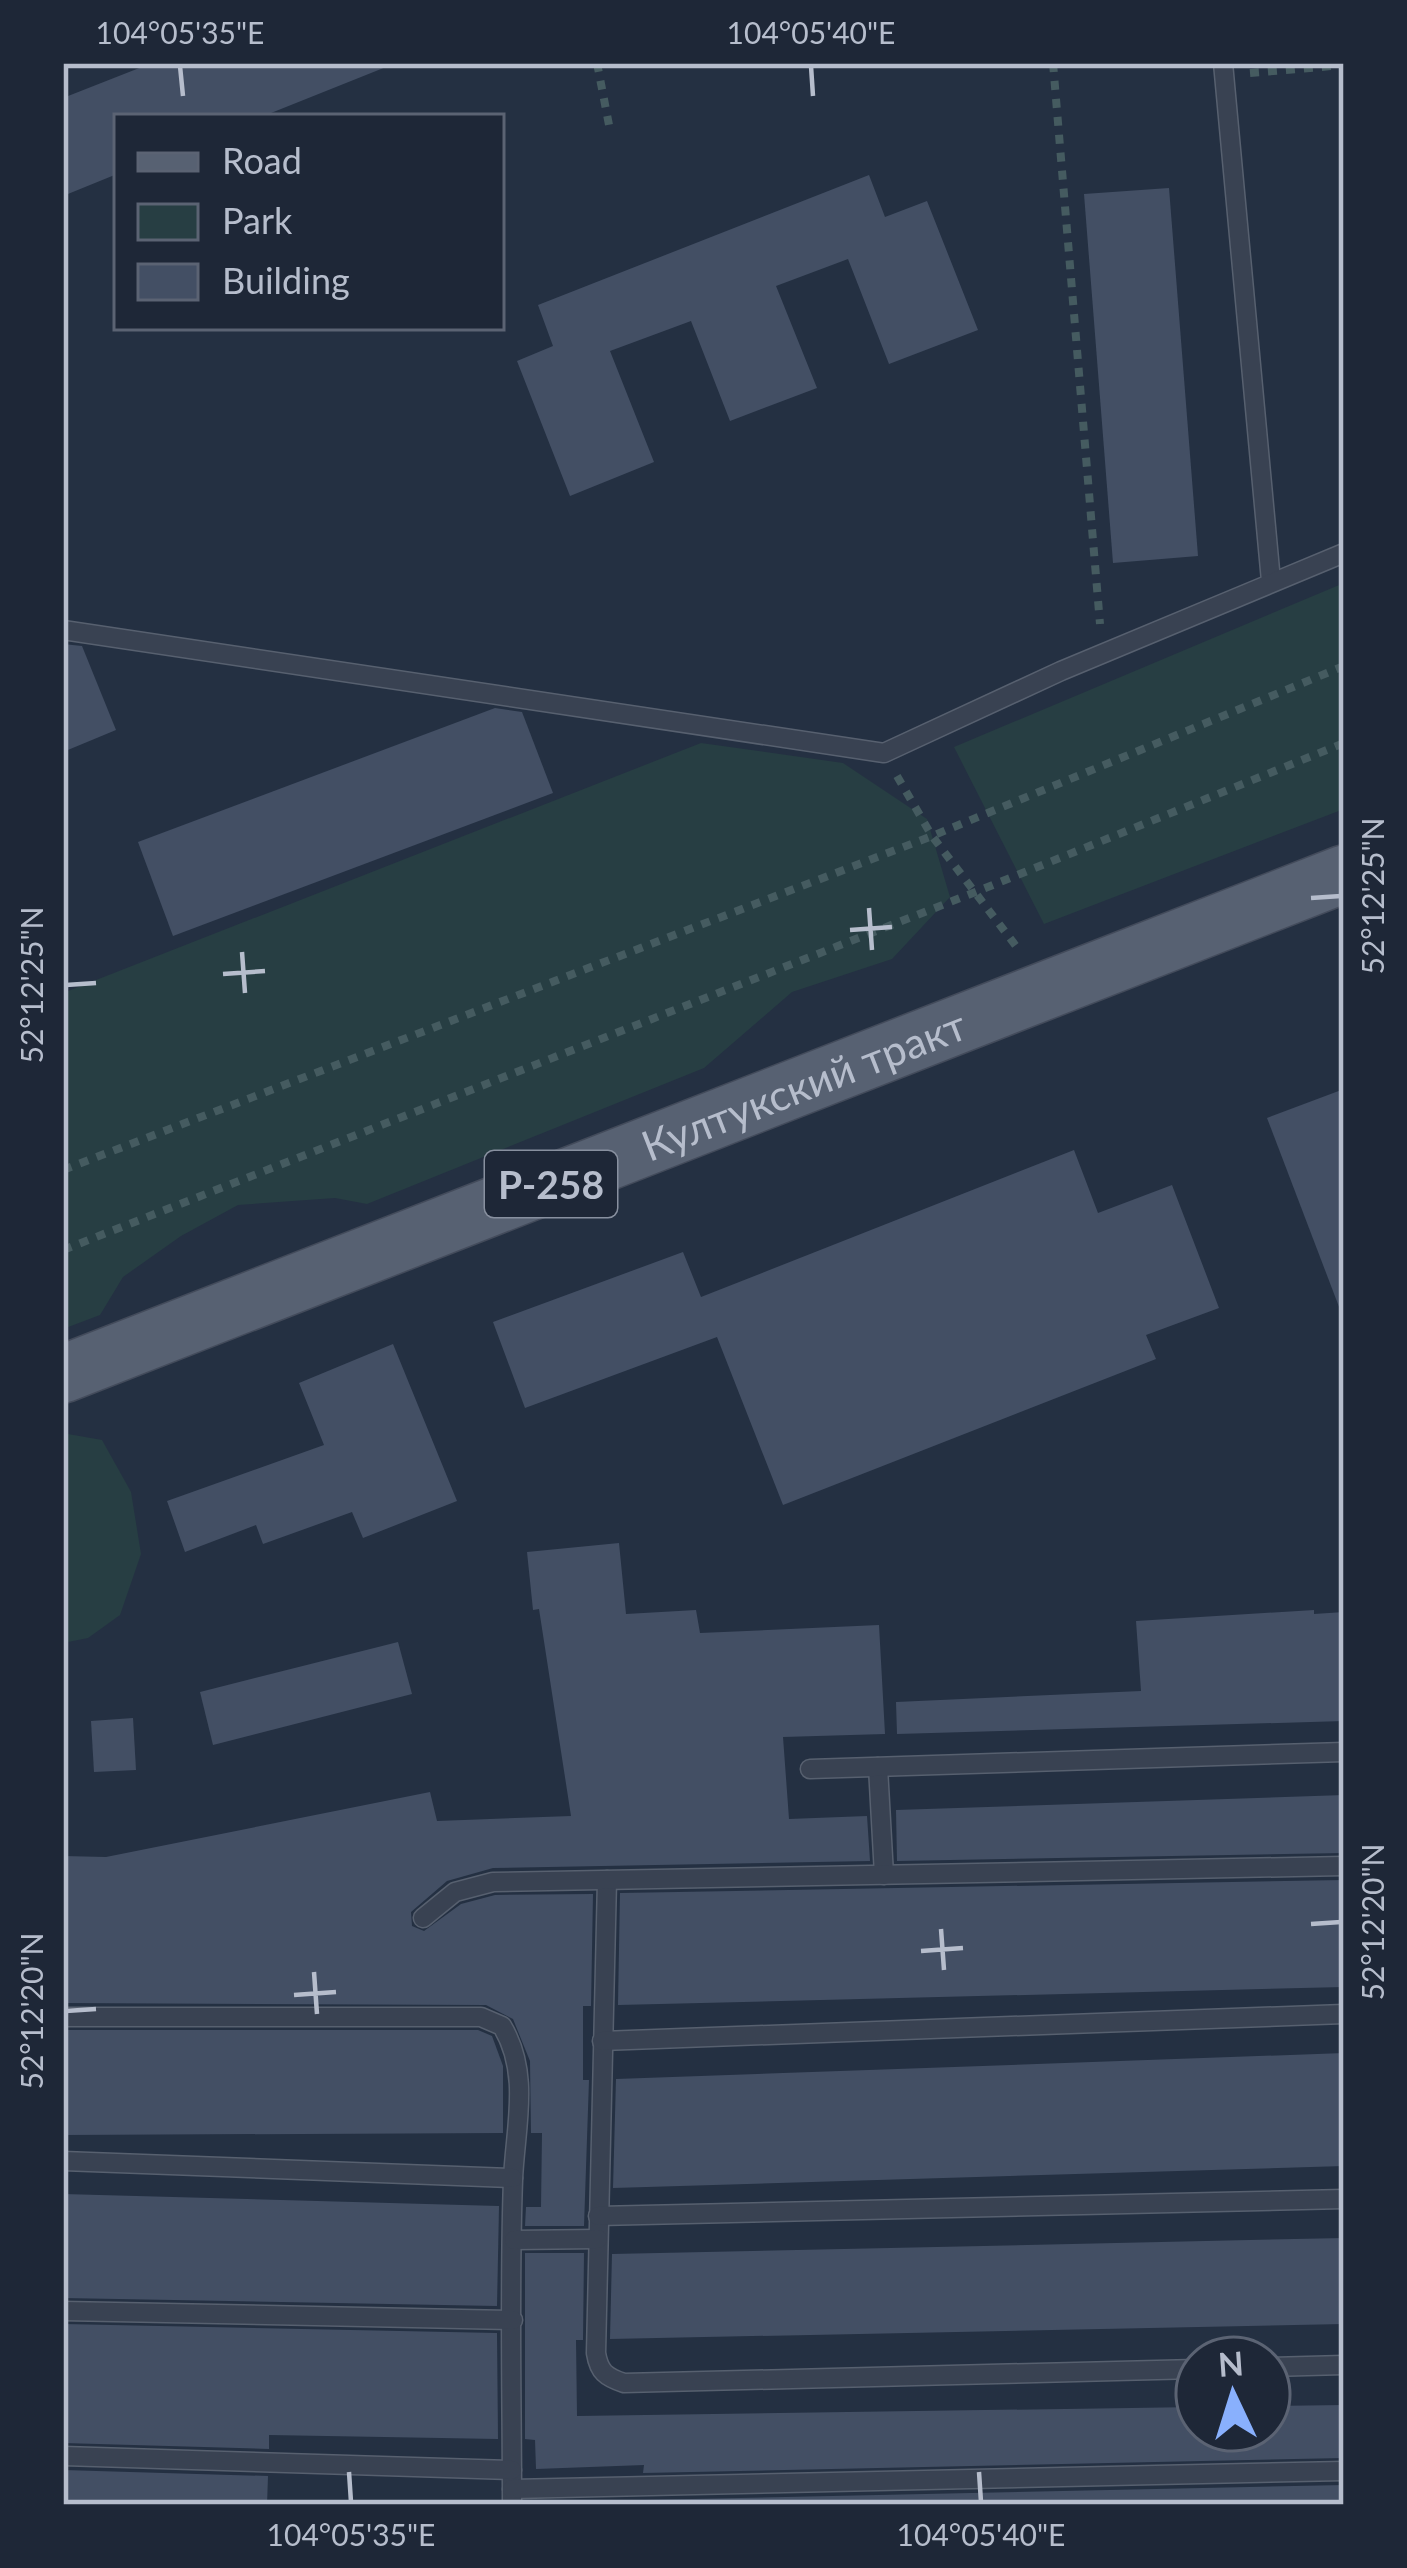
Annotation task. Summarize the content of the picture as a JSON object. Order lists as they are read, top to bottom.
{
  "streets": {
    "main road": ["Култукский тракт", "Р-258"]
  },
  "legend": ["Road", "Park", "Building"],
  "north": "top",
  "coordinates": [
    "104°05'35\"E",
    "104°05'40\"E",
    "52°12'25\"N",
    "52°12'20\"N"
  ]
}
